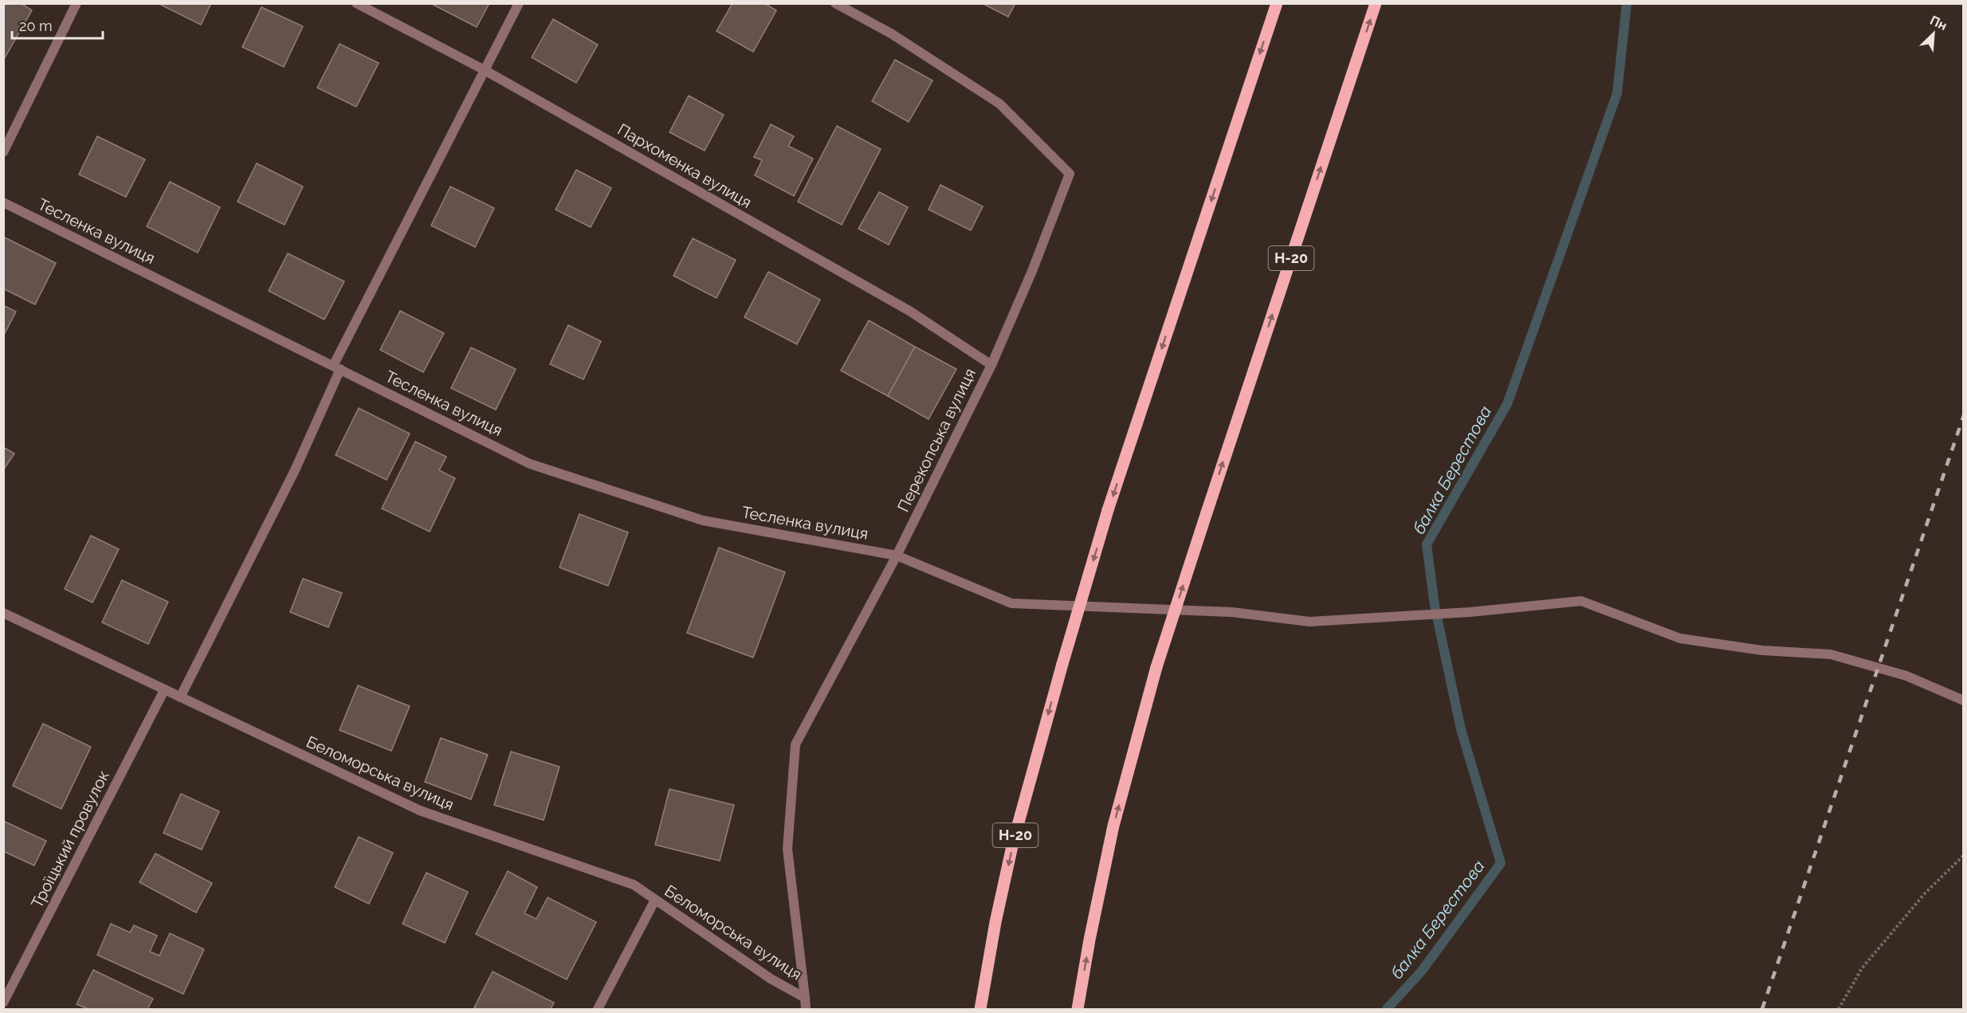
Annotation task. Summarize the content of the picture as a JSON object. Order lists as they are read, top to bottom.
{
  "streets": {
    "main road": ["Н-20"],
    "street": [
      "Пархоменка вулиця",
      "Тесленка вулиця",
      "Перекопська вулиця",
      "Беломорська вулиця",
      "Троїцький провулок"
    ]
  },
  "crossings": [
    ["Пархоменка вулиця", "Перекопська вулиця"],
    ["Тесленка вулиця", "Перекопська вулиця"],
    ["Перекопська вулиця", "Беломорська вулиця"],
    ["Беломорська вулиця", "Троїцький провулок"]
  ],
  "water": ["балка Берестова"],
  "scale_bar": "20 m",
  "north": "top right"
}
